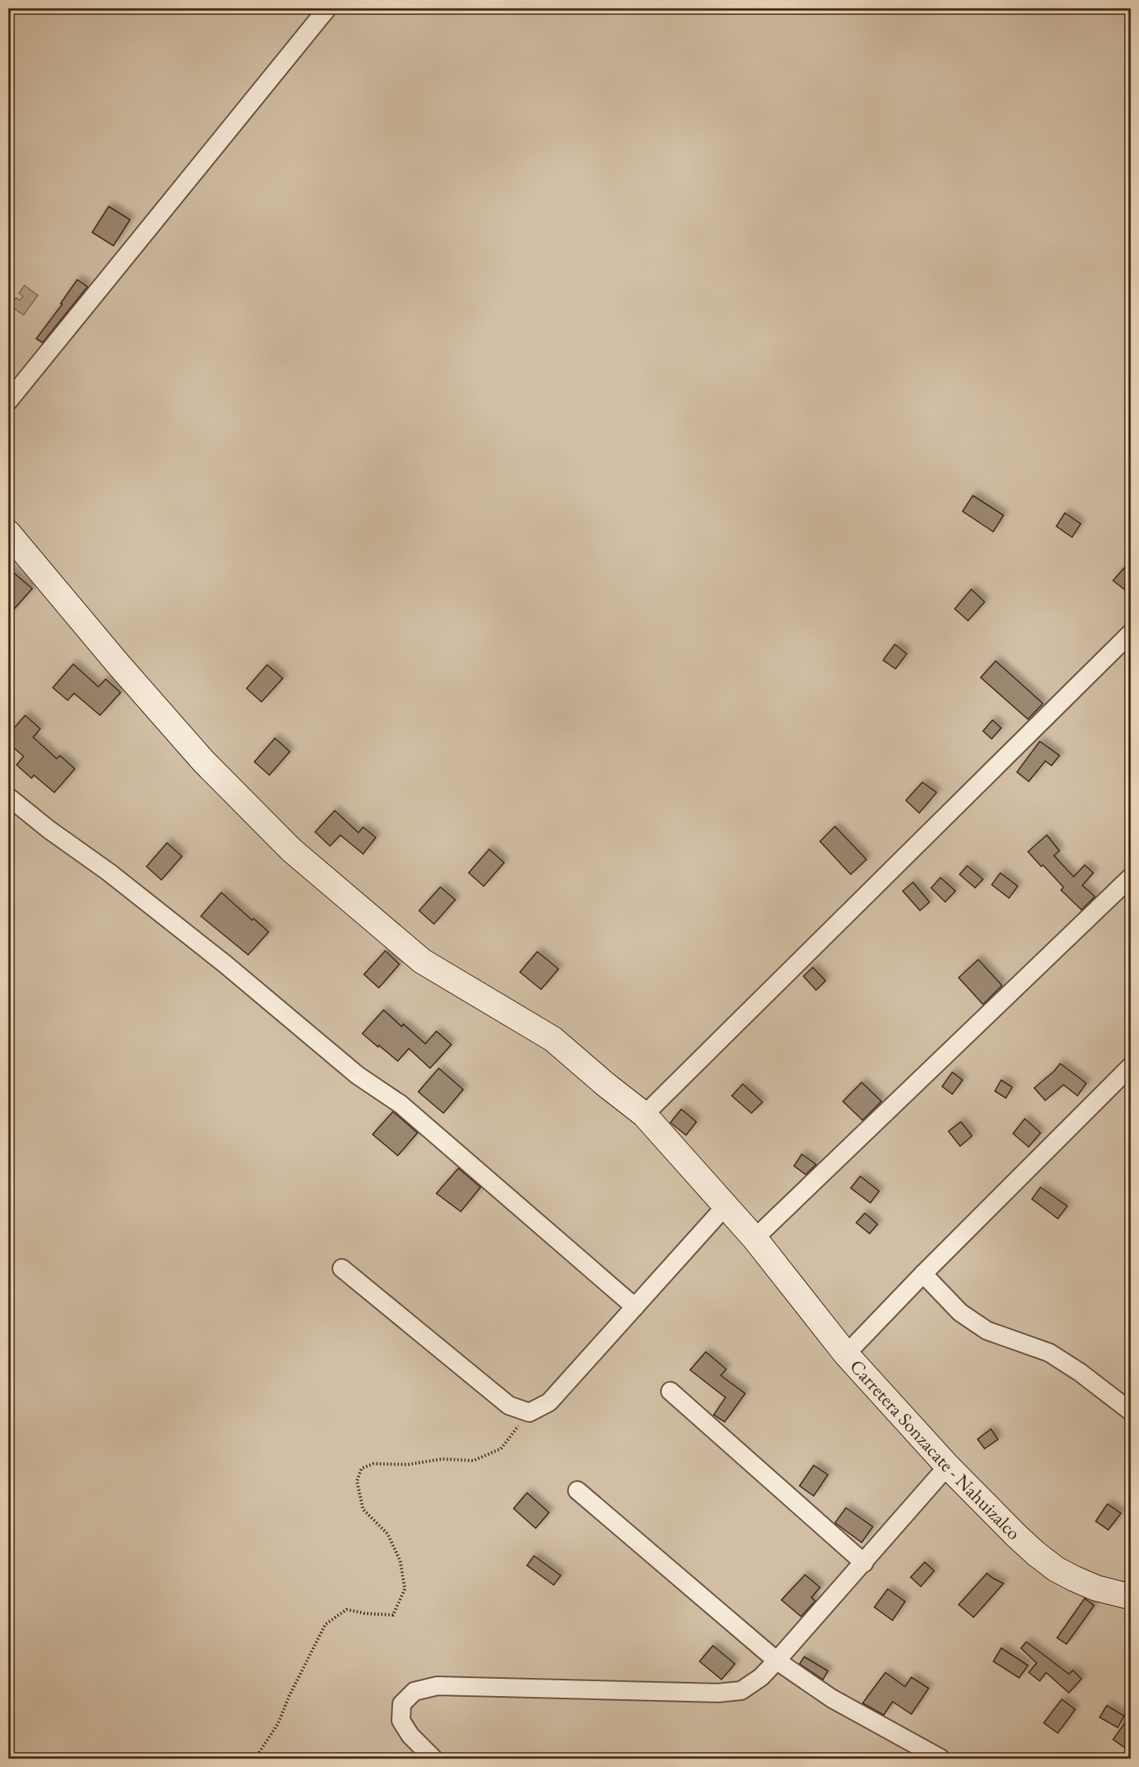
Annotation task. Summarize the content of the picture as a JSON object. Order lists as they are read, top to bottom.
{
  "streets": {
    "street": ["Carretera Sonzacate - Nahuizalco"]
  }
}
